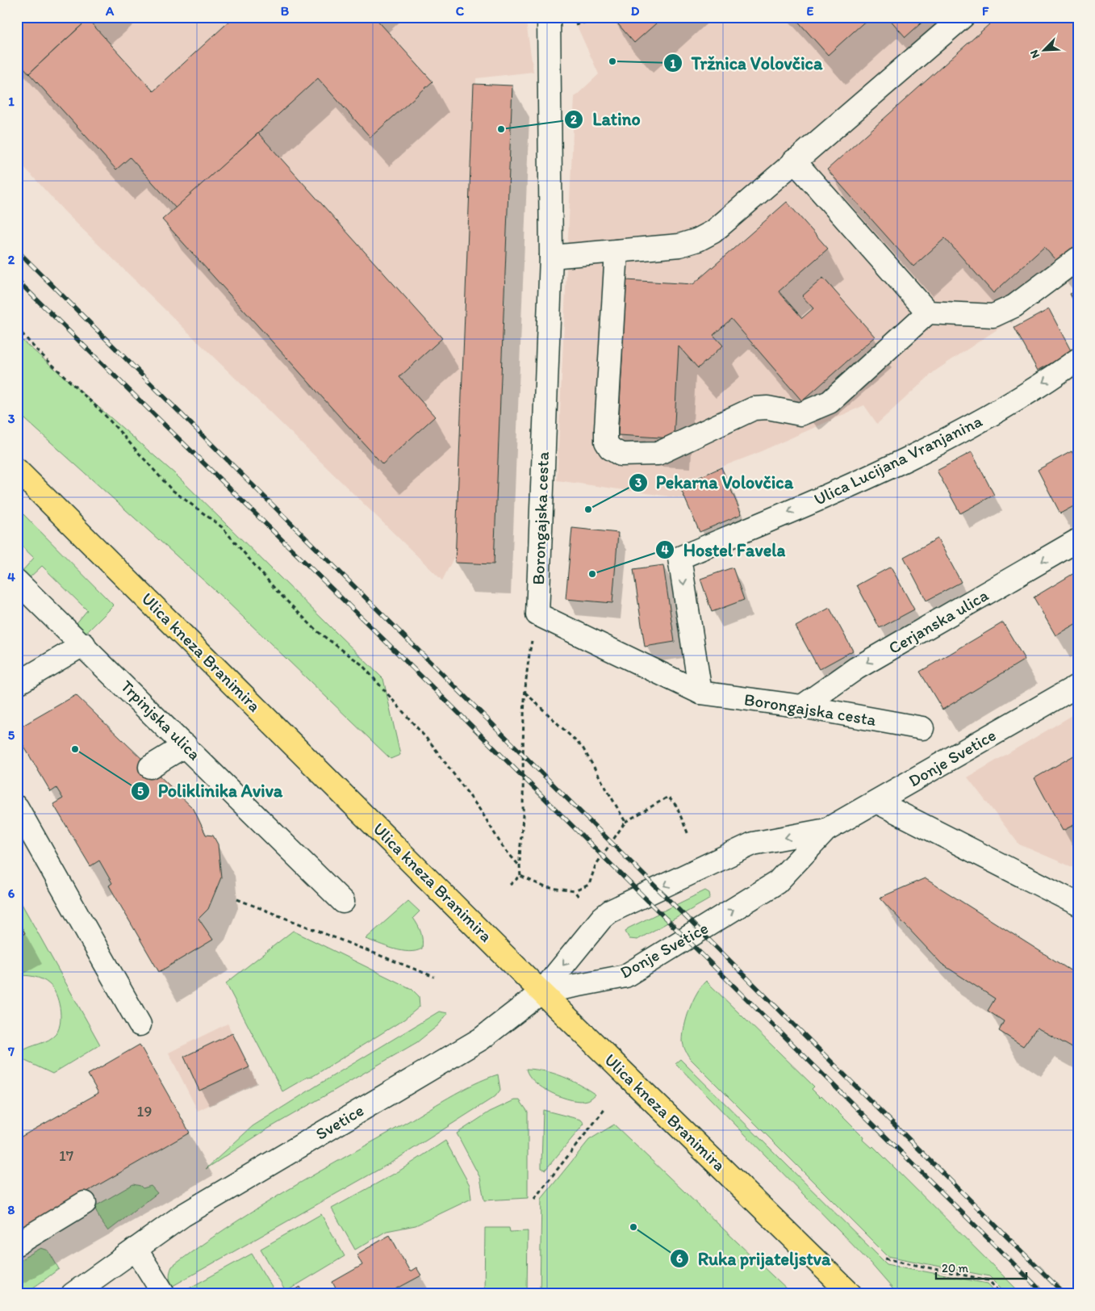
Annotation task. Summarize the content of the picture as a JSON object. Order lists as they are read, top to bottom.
{
  "streets": {
    "main road": ["Ulica kneza Branimira"],
    "street": [
      "Ulica Lucijana Vranjanina",
      "Borongajska cesta",
      "Cerjanska ulica",
      "Trpinjska ulica",
      "Donje Svetice",
      "Svetice"
    ]
  },
  "crossings": [
    ["Ulica Lucijana Vranjanina", "Borongajska cesta"],
    ["Borongajska cesta", "Cerjanska ulica"],
    ["Ulica kneza Branimira", "Donje Svetice"],
    ["Ulica kneza Branimira", "Svetice"],
    ["Donje Svetice", "Svetice"]
  ],
  "one_way": ["Ulica Lucijana Vranjanina", "Cerjanska ulica"],
  "places": [
    "Tržnica Volovčica",
    "Latino",
    "Pekarna Volovčica",
    "Hostel Favela",
    "Poliklinika Aviva",
    "Ruka prijateljstva"
  ],
  "house_numbers": ["19", "17"],
  "scale_bar": "20 m",
  "north": "bottom left",
  "grid": {
    "columns": [
      "A",
      "B",
      "C",
      "D",
      "E",
      "F"
    ],
    "rows": [
      "1",
      "2",
      "3",
      "4",
      "5",
      "6",
      "7",
      "8"
    ]
  }
}
